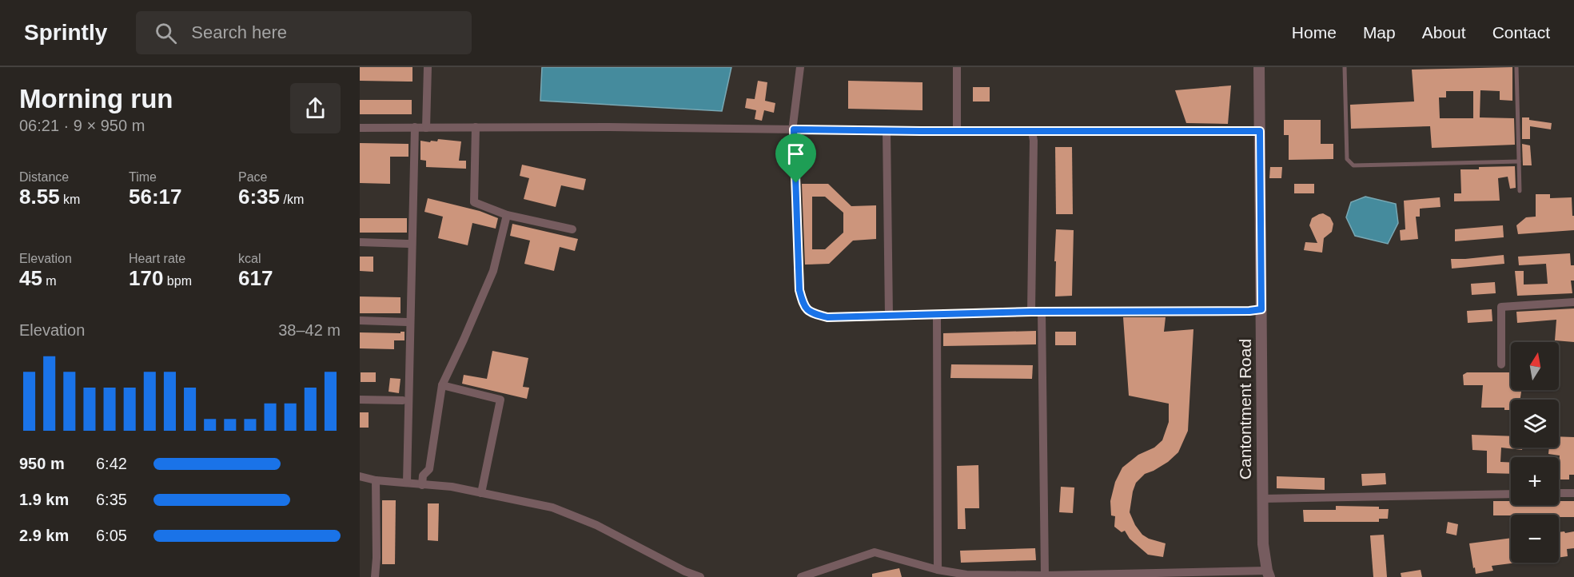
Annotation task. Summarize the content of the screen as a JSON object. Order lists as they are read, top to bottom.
{
  "streets": {
    "street": ["Cantontment Road"]
  },
  "north": "top",
  "page": {
    "header": "Sprintly",
    "search": "Search here",
    "nav": [
      "Home",
      "Map",
      "About",
      "Contact"
    ],
    "heading": ["Morning run", "06:21 · 9 × 950 m"],
    "stats": [
      ["Distance", "8.55 km"],
      ["Time", "56:17"],
      ["Pace", "6:35 /km"],
      ["Elevation", "45 m"],
      ["Heart rate", "170 bpm"],
      ["kcal", "617"]
    ],
    "chart": ["Elevation", "38–42 m"],
    "map_buttons": ["+", "−"],
    "list": [
      {
        "name": "950 m",
        "note": "6:42"
      },
      {
        "name": "1.9 km",
        "note": "6:35"
      },
      {
        "name": "2.9 km",
        "note": "6:05"
      }
    ]
  }
}
